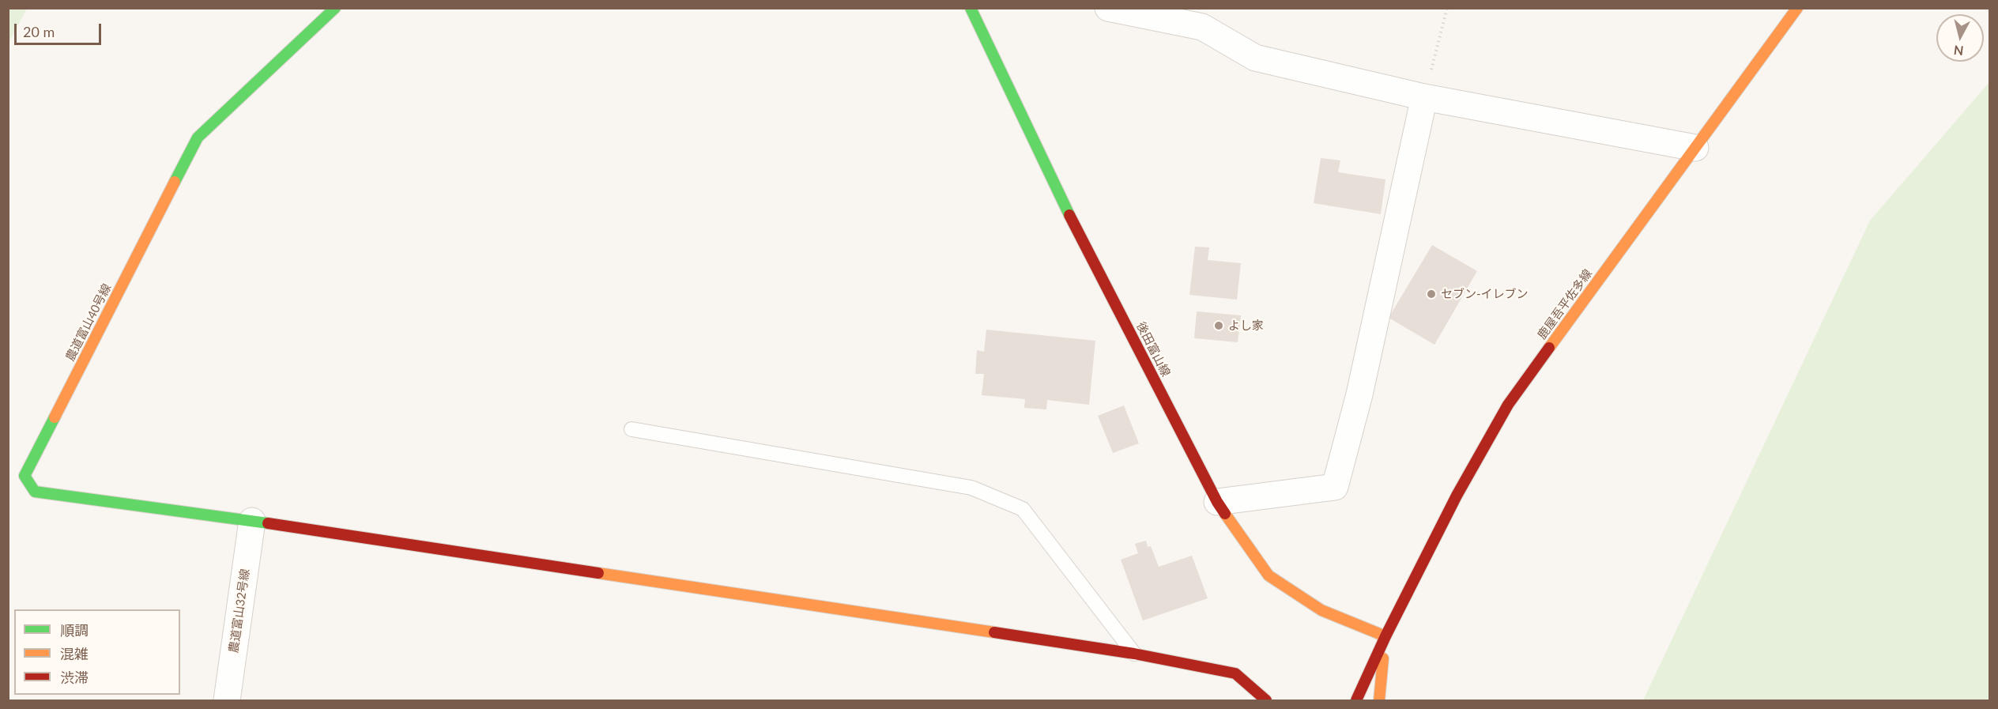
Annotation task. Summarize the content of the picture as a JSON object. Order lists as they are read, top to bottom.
{
  "streets": {
    "street": [
      "鹿屋吾平佐多線",
      "農道富山40号線",
      "後田富山線",
      "農道富山32号線"
    ]
  },
  "crossings": [
    ["鹿屋吾平佐多線", "後田富山線"],
    ["農道富山40号線", "農道富山32号線"]
  ],
  "places": ["セブン-イレブン", "よし家"],
  "legend": ["順調", "混雑", "渋滞"],
  "scale_bar": "20 m",
  "north": "bottom"
}
